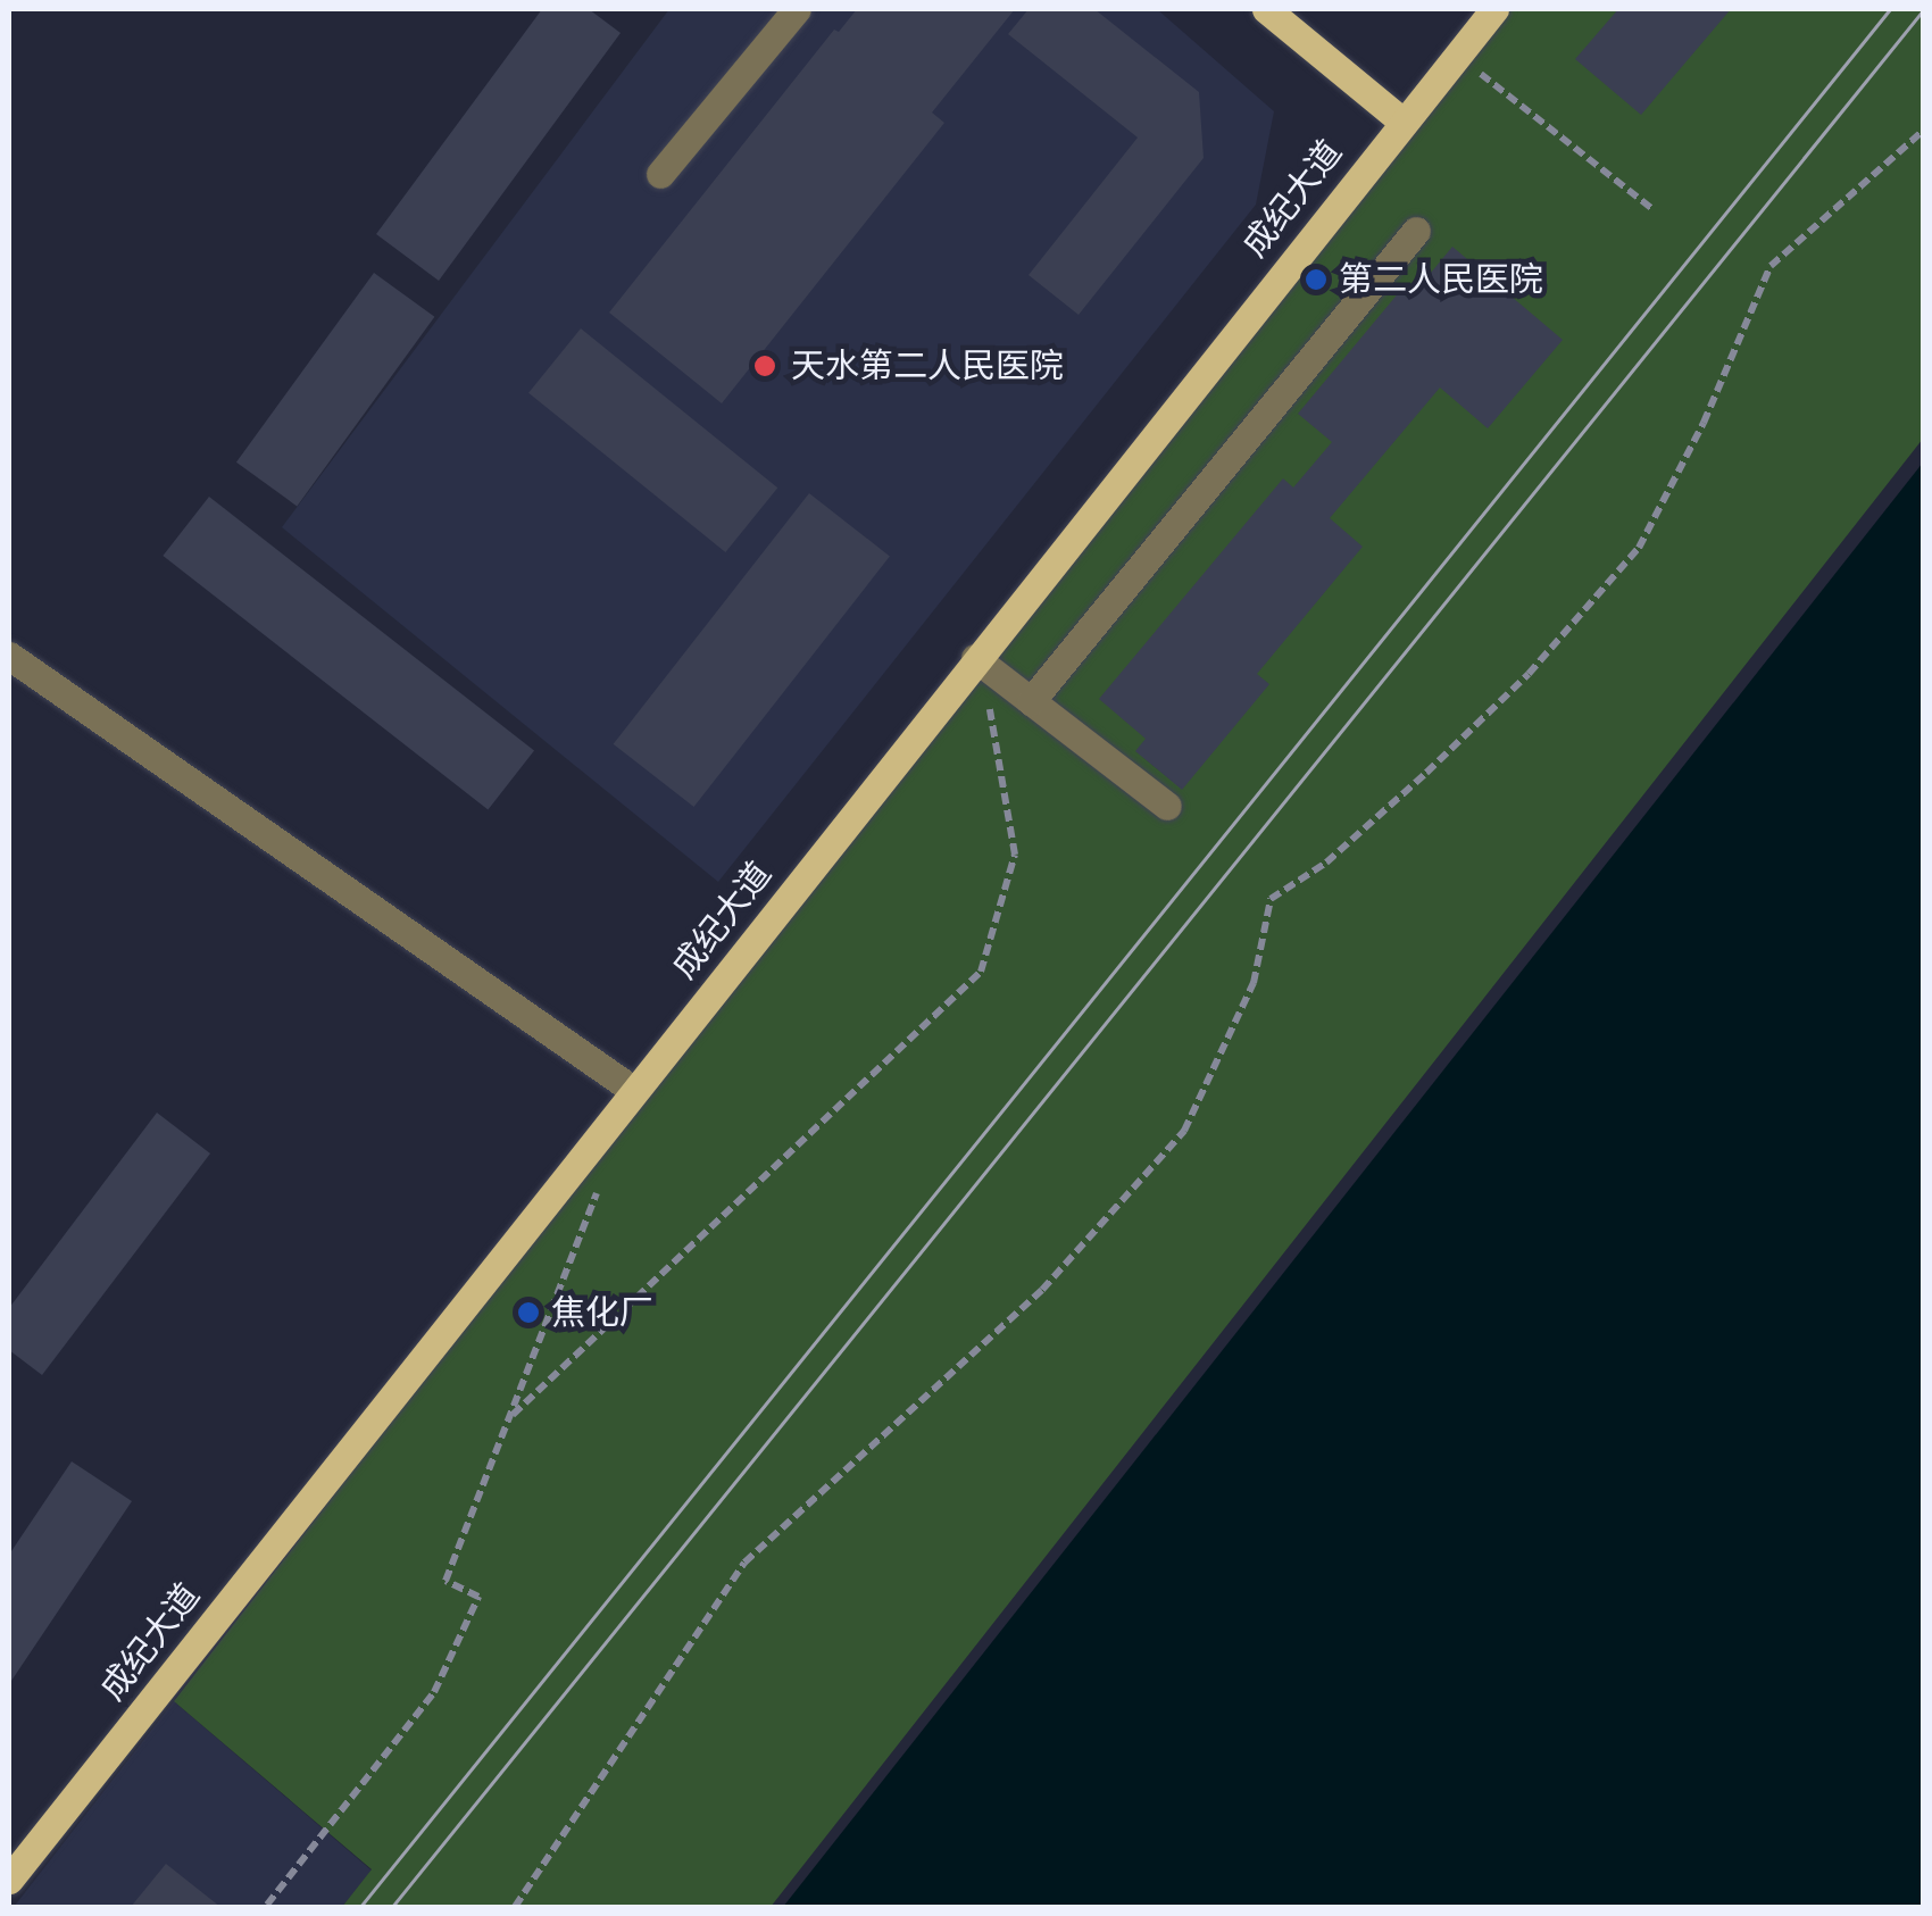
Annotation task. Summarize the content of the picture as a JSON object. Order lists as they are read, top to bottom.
{
  "streets": {
    "main road": ["成纪大道"]
  },
  "places": ["第二人民医院", "天水第二人民医院", "焦化厂"]
}
